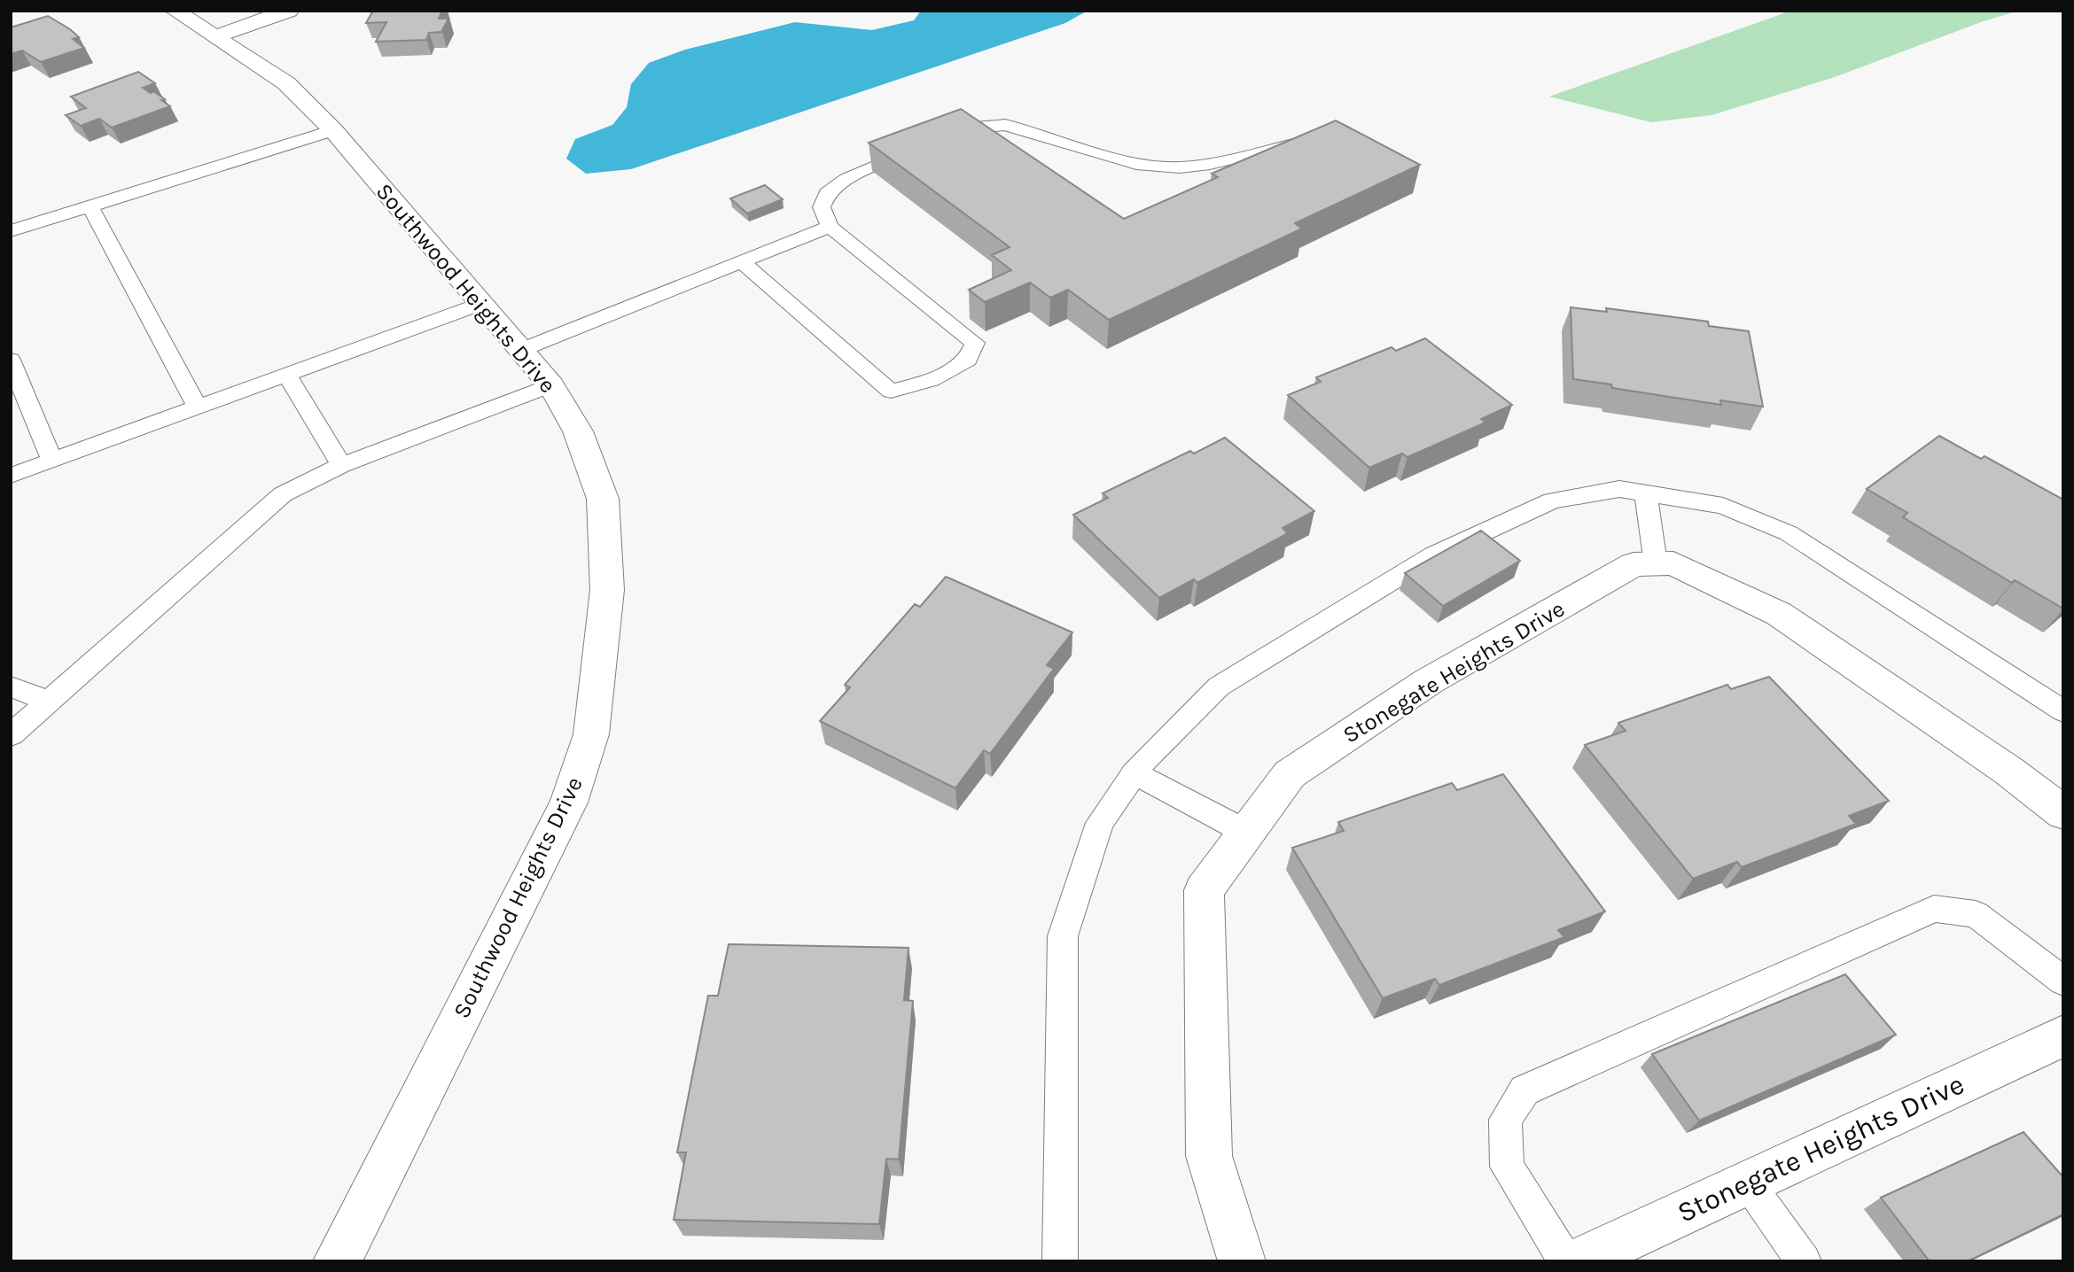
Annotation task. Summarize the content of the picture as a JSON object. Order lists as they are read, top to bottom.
{
  "streets": {
    "street": ["Southwood Heights Drive", "Stonegate Heights Drive"]
  }
}
